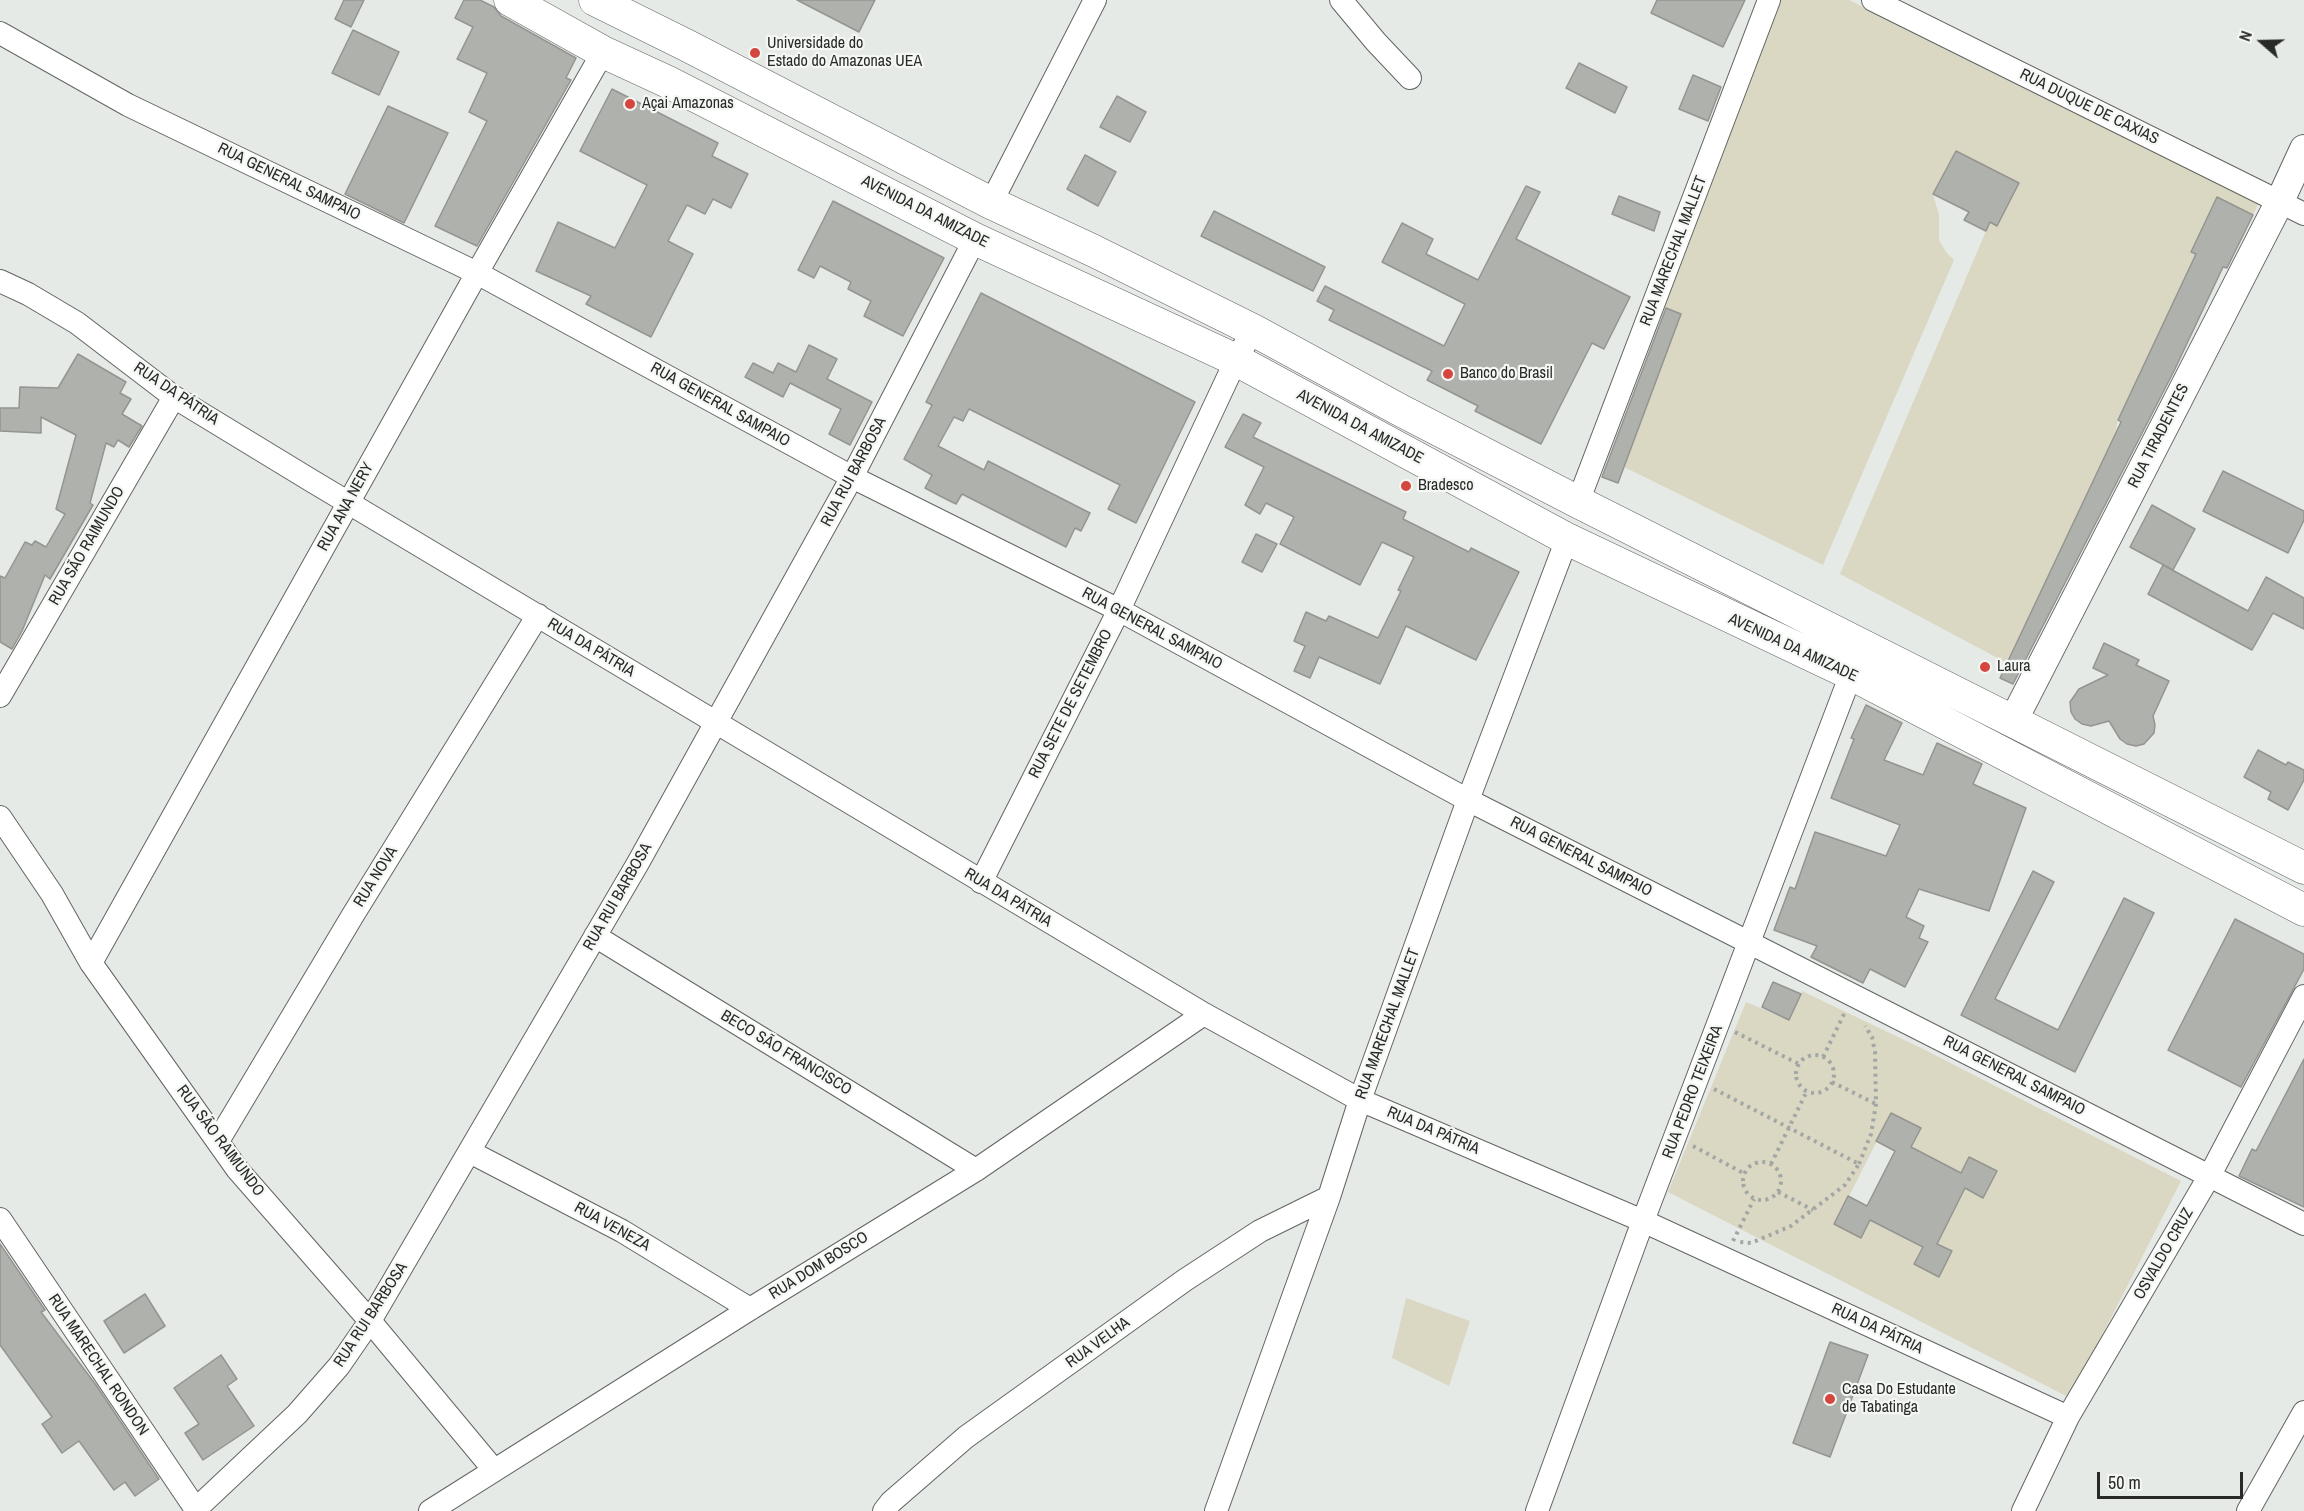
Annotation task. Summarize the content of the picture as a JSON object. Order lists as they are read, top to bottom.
{
  "streets": {
    "main road": ["AVENIDA DA AMIZADE"],
    "street": [
      "RUA DUQUE DE CAXIAS",
      "RUA GENERAL SAMPAIO",
      "RUA MARECHAL MALLET",
      "RUA DA PÁTRIA",
      "RUA TIRADENTES",
      "RUA RUI BARBOSA",
      "RUA ANA NERY",
      "RUA SÃO RAIMUNDO",
      "RUA SETE DE SETEMBRO",
      "RUA NOVA",
      "BECO SÃO FRANCISCO",
      "RUA PEDRO TEIXEIRA",
      "RUA VENEZA",
      "OSVALDO CRUZ",
      "RUA DOM BOSCO",
      "RUA VELHA",
      "RUA MARECHAL RONDON"
    ]
  },
  "crossings": [
    ["RUA DUQUE DE CAXIAS", "RUA TIRADENTES"],
    ["RUA GENERAL SAMPAIO", "RUA MARECHAL MALLET"],
    ["RUA GENERAL SAMPAIO", "RUA RUI BARBOSA"],
    ["RUA GENERAL SAMPAIO", "RUA ANA NERY"],
    ["RUA GENERAL SAMPAIO", "RUA SETE DE SETEMBRO"],
    ["RUA GENERAL SAMPAIO", "RUA PEDRO TEIXEIRA"],
    ["RUA GENERAL SAMPAIO", "OSVALDO CRUZ"],
    ["AVENIDA DA AMIZADE", "RUA MARECHAL MALLET"],
    ["AVENIDA DA AMIZADE", "RUA TIRADENTES"],
    ["AVENIDA DA AMIZADE", "RUA RUI BARBOSA"],
    ["AVENIDA DA AMIZADE", "RUA ANA NERY"],
    ["AVENIDA DA AMIZADE", "RUA SETE DE SETEMBRO"],
    ["AVENIDA DA AMIZADE", "RUA PEDRO TEIXEIRA"],
    ["RUA MARECHAL MALLET", "RUA DA PÁTRIA"],
    ["RUA MARECHAL MALLET", "RUA VELHA"],
    ["RUA DA PÁTRIA", "RUA RUI BARBOSA"],
    ["RUA DA PÁTRIA", "RUA ANA NERY"],
    ["RUA DA PÁTRIA", "RUA SÃO RAIMUNDO"],
    ["RUA DA PÁTRIA", "RUA SETE DE SETEMBRO"],
    ["RUA DA PÁTRIA", "RUA NOVA"],
    ["RUA DA PÁTRIA", "RUA PEDRO TEIXEIRA"],
    ["RUA DA PÁTRIA", "OSVALDO CRUZ"],
    ["RUA DA PÁTRIA", "RUA DOM BOSCO"],
    ["RUA RUI BARBOSA", "RUA SÃO RAIMUNDO"],
    ["RUA RUI BARBOSA", "BECO SÃO FRANCISCO"],
    ["RUA RUI BARBOSA", "RUA VENEZA"],
    ["RUA RUI BARBOSA", "RUA MARECHAL RONDON"],
    ["RUA ANA NERY", "RUA SÃO RAIMUNDO"],
    ["RUA SÃO RAIMUNDO", "RUA NOVA"],
    ["RUA SÃO RAIMUNDO", "RUA DOM BOSCO"],
    ["BECO SÃO FRANCISCO", "RUA DOM BOSCO"],
    ["RUA VENEZA", "RUA DOM BOSCO"]
  ],
  "places": [
    "Universidade do Estado do Amazonas UEA",
    "Açai Amazonas",
    "Banco do Brasil",
    "Bradesco",
    "Laura",
    "Casa Do Estudante de Tabatinga"
  ],
  "scale_bar": "50 m",
  "north": "left"
}
